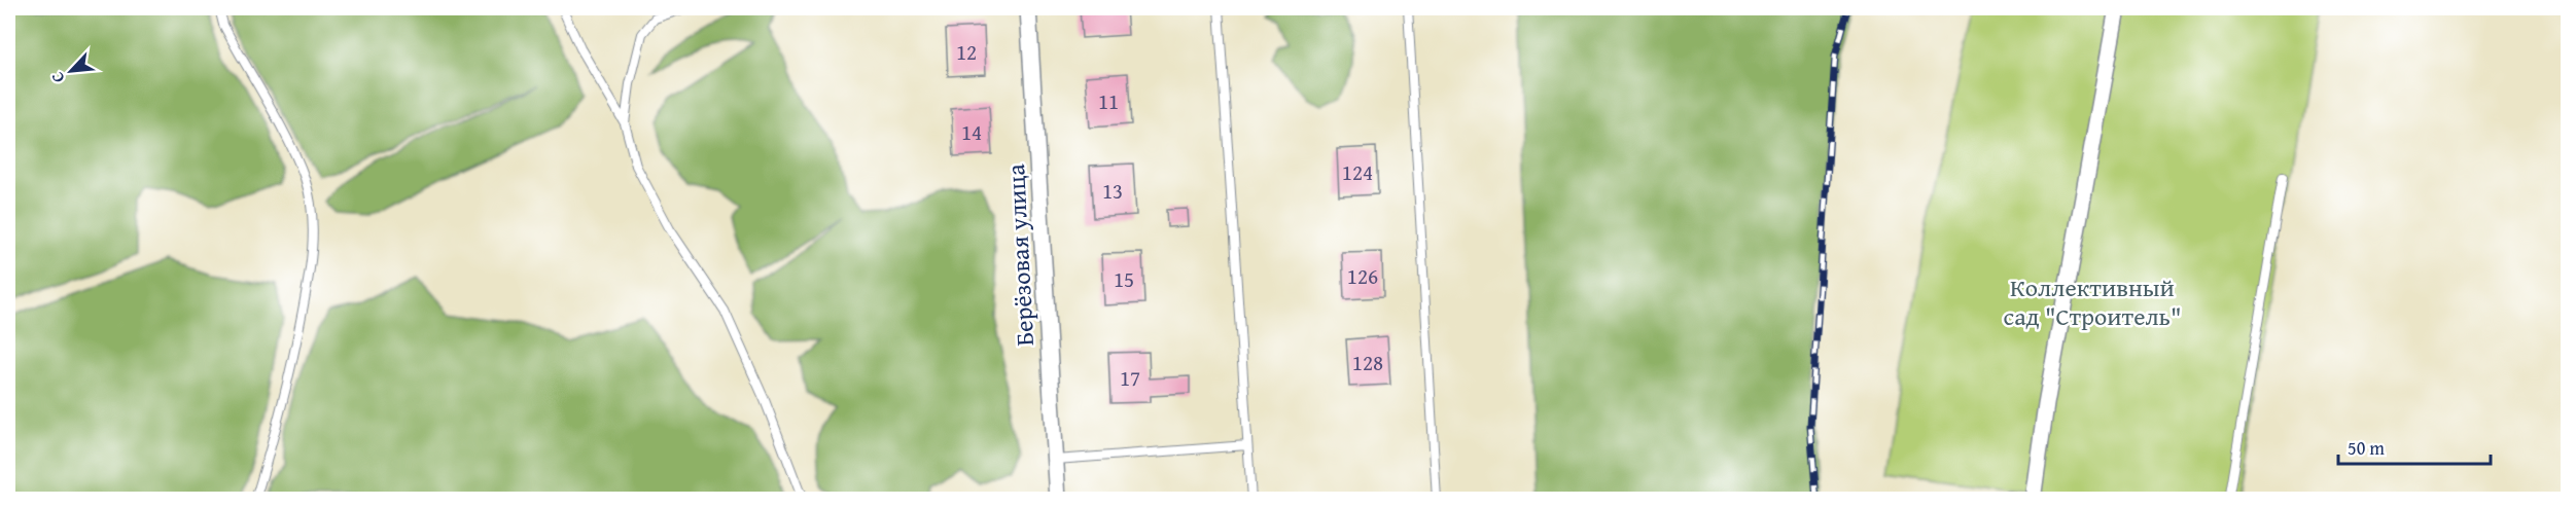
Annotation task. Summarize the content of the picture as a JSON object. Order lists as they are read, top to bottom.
{
  "streets": {
    "street": ["Берёзовая улица"]
  },
  "parks": ["Коллективный сад \"Строитель\""],
  "house_numbers": [
    "12",
    "11",
    "14",
    "124",
    "13",
    "126",
    "15",
    "128",
    "17"
  ],
  "scale_bar": "50 m",
  "north": "bottom left"
}
